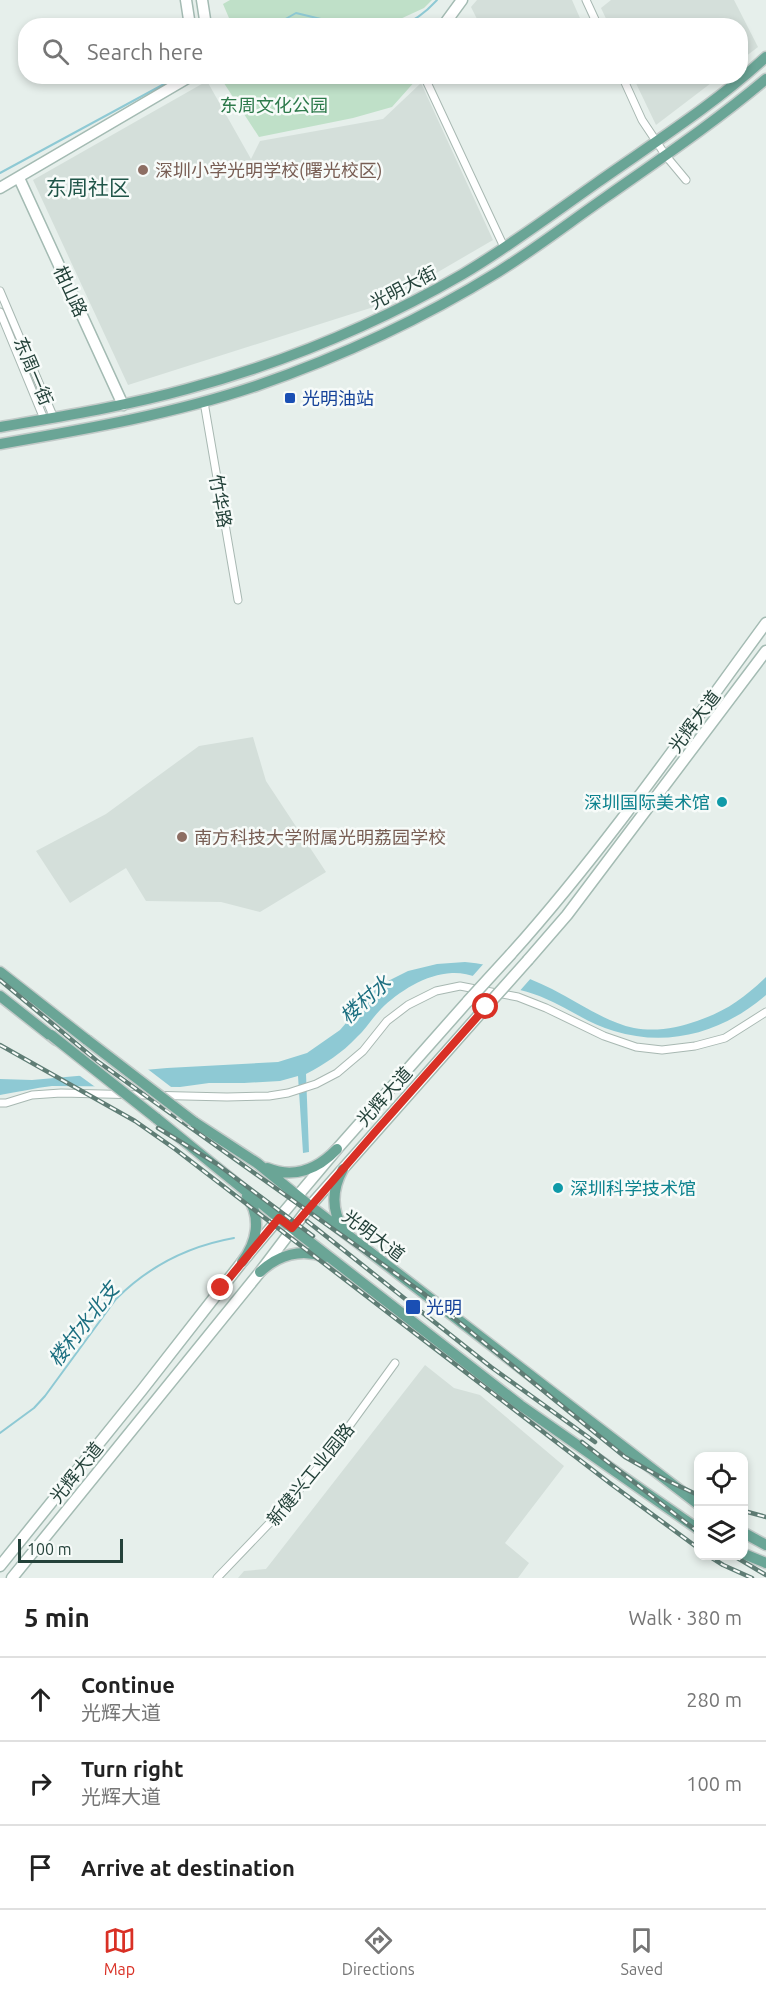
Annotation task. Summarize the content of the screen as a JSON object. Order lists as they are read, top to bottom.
{
  "streets": {
    "main road": [
      "光明大街",
      "柑山路",
      "光辉大道",
      "光明大道"
    ],
    "street": ["东周一街", "竹华路", "新健兴工业园路"]
  },
  "crossings": [
    ["光明大街", "柑山路"],
    ["光明大街", "东周一街"],
    ["光明大街", "竹华路"],
    ["光辉大道", "光明大道"]
  ],
  "districts": ["东周社区"],
  "water": ["楼村水", "楼村水北支"],
  "parks": ["东周文化公园"],
  "places": {
    "other": [
      "深圳小学光明学校(曙光校区)",
      "深圳国际美术馆",
      "南方科技大学附属光明荔园学校",
      "深圳科学技术馆"
    ],
    "transit": ["光明油站", "光明"]
  },
  "scale_bar": "100 m",
  "page": {
    "search": "Search here",
    "scale": "100 m",
    "heading": ["5 min", "Walk · 380 m"],
    "list": [
      ["Continue", "光辉大道", "280 m"],
      ["Turn right", "光辉大道", "100 m"],
      "Arrive at destination"
    ],
    "nav": ["Map", "Directions", "Saved"]
  }
}
